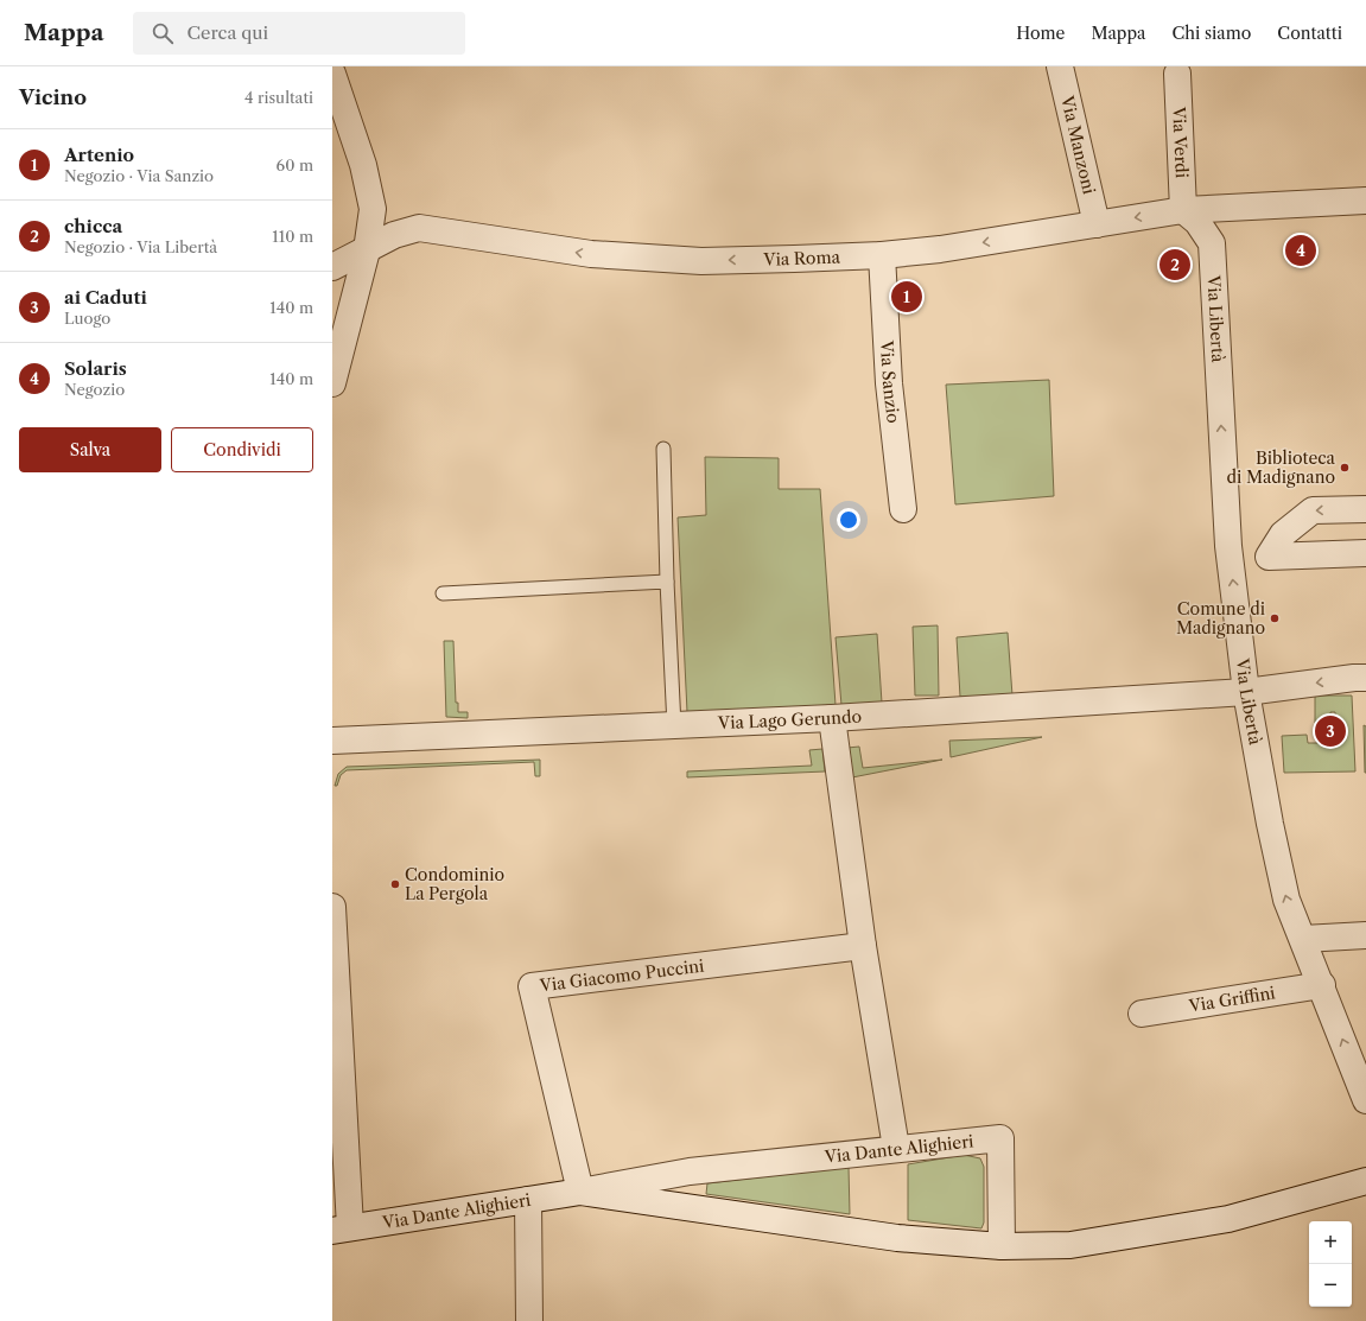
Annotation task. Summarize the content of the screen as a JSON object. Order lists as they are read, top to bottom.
{
  "streets": {
    "street": [
      "Via Verdi",
      "Via Manzoni",
      "Via Roma",
      "Via Libertà",
      "Via Sanzio",
      "Via Lago Gerundo",
      "Via Giacomo Puccini",
      "Via Griffini",
      "Via Dante Alighieri"
    ]
  },
  "crossings": [
    ["Via Verdi", "Via Roma"],
    ["Via Verdi", "Via Libertà"],
    ["Via Manzoni", "Via Roma"],
    ["Via Roma", "Via Libertà"],
    ["Via Roma", "Via Sanzio"],
    ["Via Libertà", "Via Lago Gerundo"],
    ["Via Libertà", "Via Griffini"],
    ["Via Giacomo Puccini", "Via Dante Alighieri"]
  ],
  "one_way": ["Via Roma", "Via Libertà"],
  "places": ["Biblioteca di Madignano", "Comune di Madignano", "Condominio La Pergola"],
  "page": {
    "header": "Mappa",
    "search": "Cerca qui",
    "nav": [
      "Home",
      "Mappa",
      "Chi siamo",
      "Contatti"
    ],
    "heading": ["Vicino", "4 risultati"],
    "list": [
      {
        "mark": "1",
        "name": "Artenio",
        "note": "Negozio · Via Sanzio",
        "value": "60 m"
      },
      {
        "mark": "2",
        "name": "chicca",
        "note": "Negozio · Via Libertà",
        "value": "110 m"
      },
      {
        "mark": "3",
        "name": "ai Caduti",
        "note": "Luogo",
        "value": "140 m"
      },
      {
        "mark": "4",
        "name": "Solaris",
        "note": "Negozio",
        "value": "140 m"
      }
    ],
    "pins": [
      "4",
      "2",
      "1",
      "3"
    ],
    "buttons": ["Salva", "Condividi"],
    "map_buttons": ["+", "−"]
  }
}
